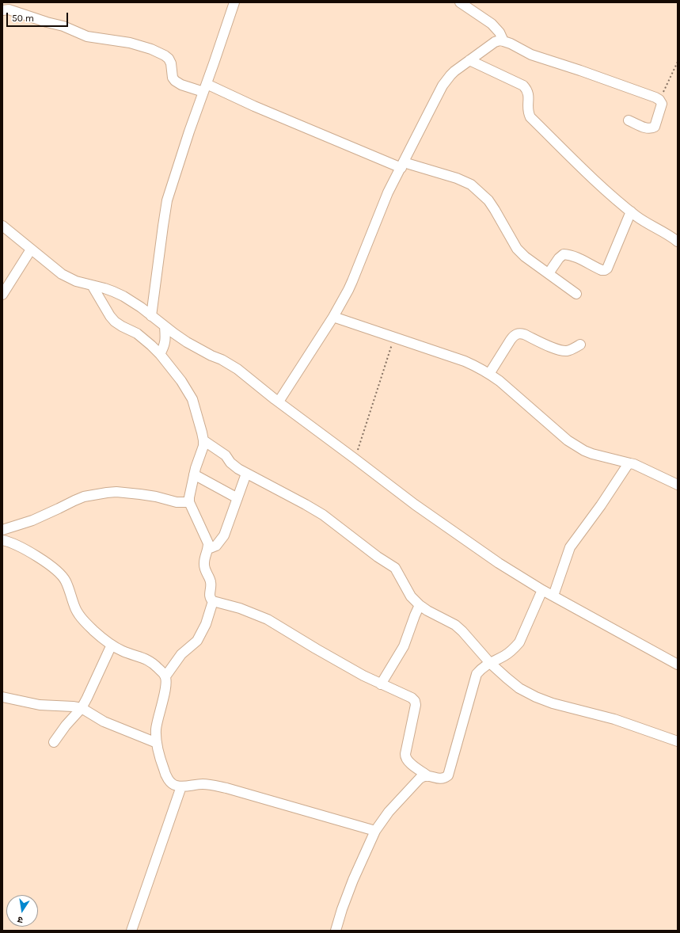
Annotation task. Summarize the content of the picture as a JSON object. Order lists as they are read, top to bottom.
{
  "scale_bar": "50 m",
  "north": "bottom"
}
